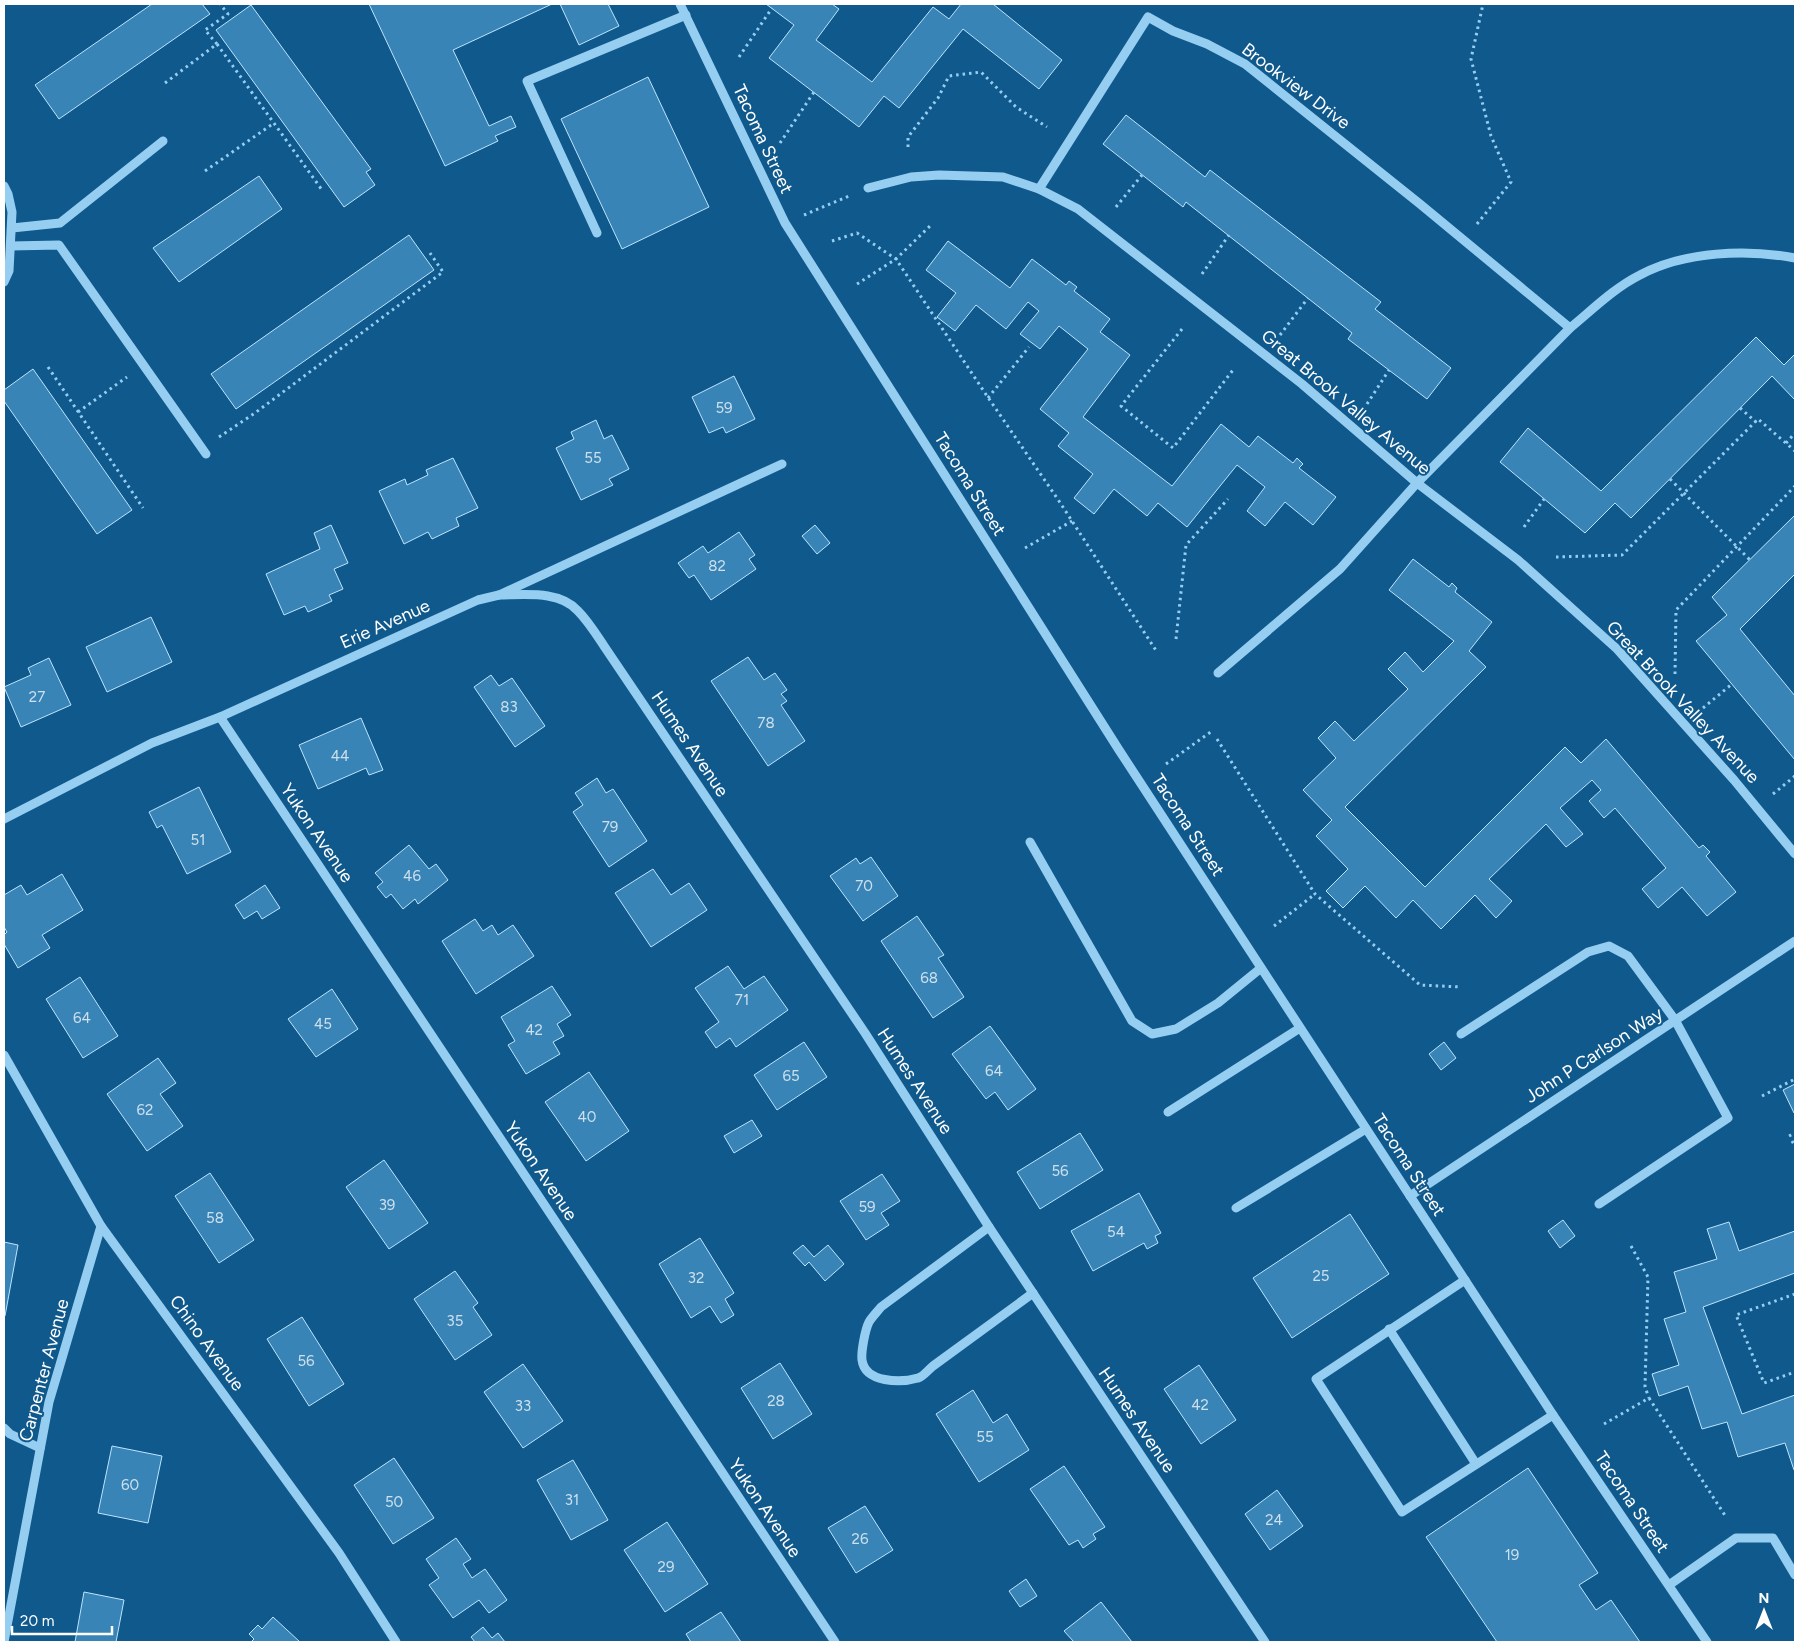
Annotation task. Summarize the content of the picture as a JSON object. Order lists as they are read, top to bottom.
{
  "streets": {
    "street": [
      "Brookview Drive",
      "Tacoma Street",
      "Great Brook Valley Avenue",
      "Erie Avenue",
      "Humes Avenue",
      "Yukon Avenue",
      "John P Carlson Way",
      "Chino Avenue",
      "Carpenter Avenue"
    ]
  },
  "crossings": [
    ["Brookview Drive", "Great Brook Valley Avenue"],
    ["Tacoma Street", "John P Carlson Way"],
    ["Erie Avenue", "Humes Avenue"],
    ["Erie Avenue", "Yukon Avenue"],
    ["Chino Avenue", "Carpenter Avenue"]
  ],
  "house_numbers": [
    "59",
    "55",
    "82",
    "27",
    "83",
    "78",
    "44",
    "79",
    "51",
    "46",
    "70",
    "68",
    "71",
    "64",
    "45",
    "42",
    "64",
    "65",
    "62",
    "40",
    "56",
    "39",
    "59",
    "58",
    "54",
    "25",
    "32",
    "35",
    "56",
    "28",
    "42",
    "33",
    "55",
    "60",
    "31",
    "50",
    "24",
    "26",
    "19",
    "29"
  ],
  "scale_bar": "20 m",
  "north": "top"
}
